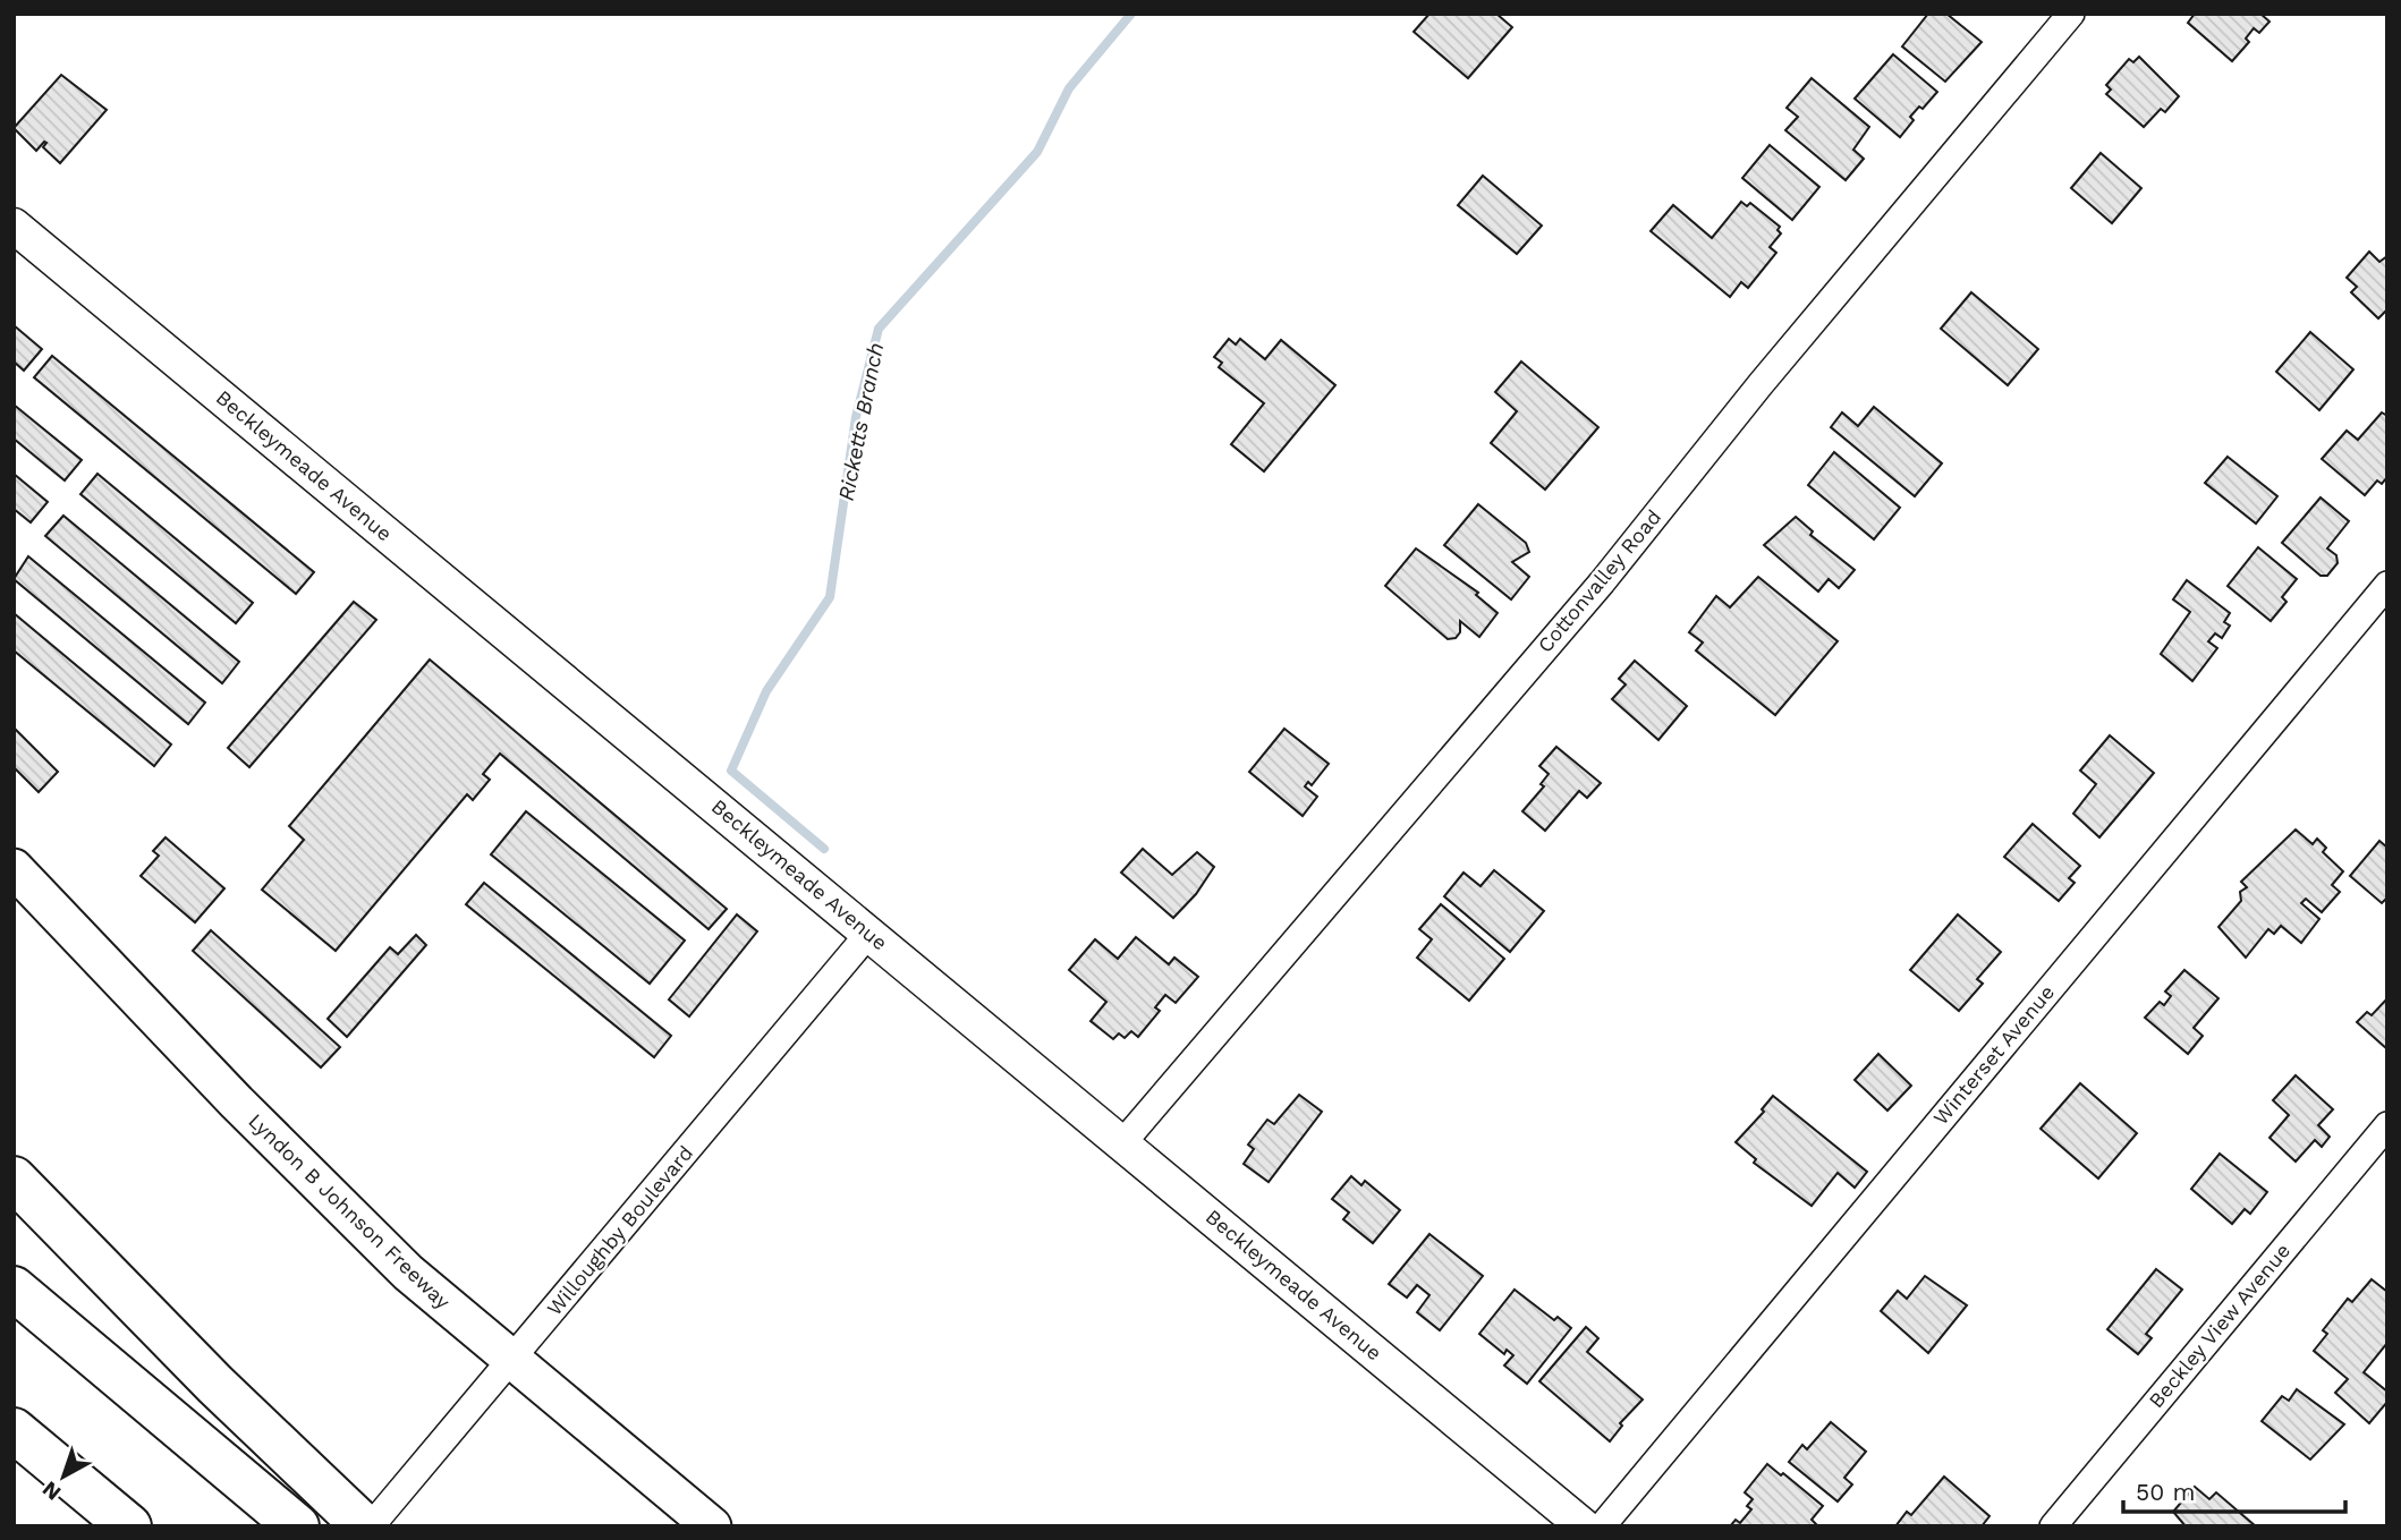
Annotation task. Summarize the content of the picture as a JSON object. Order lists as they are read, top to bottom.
{
  "streets": {
    "main road": ["Lyndon B Johnson Freeway"],
    "street": [
      "Beckleymeade Avenue",
      "Cottonvalley Road",
      "Winterset Avenue",
      "Willoughby Boulevard",
      "Beckley View Avenue"
    ]
  },
  "crossings": [
    ["Beckleymeade Avenue", "Cottonvalley Road"],
    ["Beckleymeade Avenue", "Willoughby Boulevard"],
    ["Lyndon B Johnson Freeway", "Willoughby Boulevard"]
  ],
  "water": ["Ricketts Branch"],
  "scale_bar": "50 m",
  "north": "bottom left"
}
